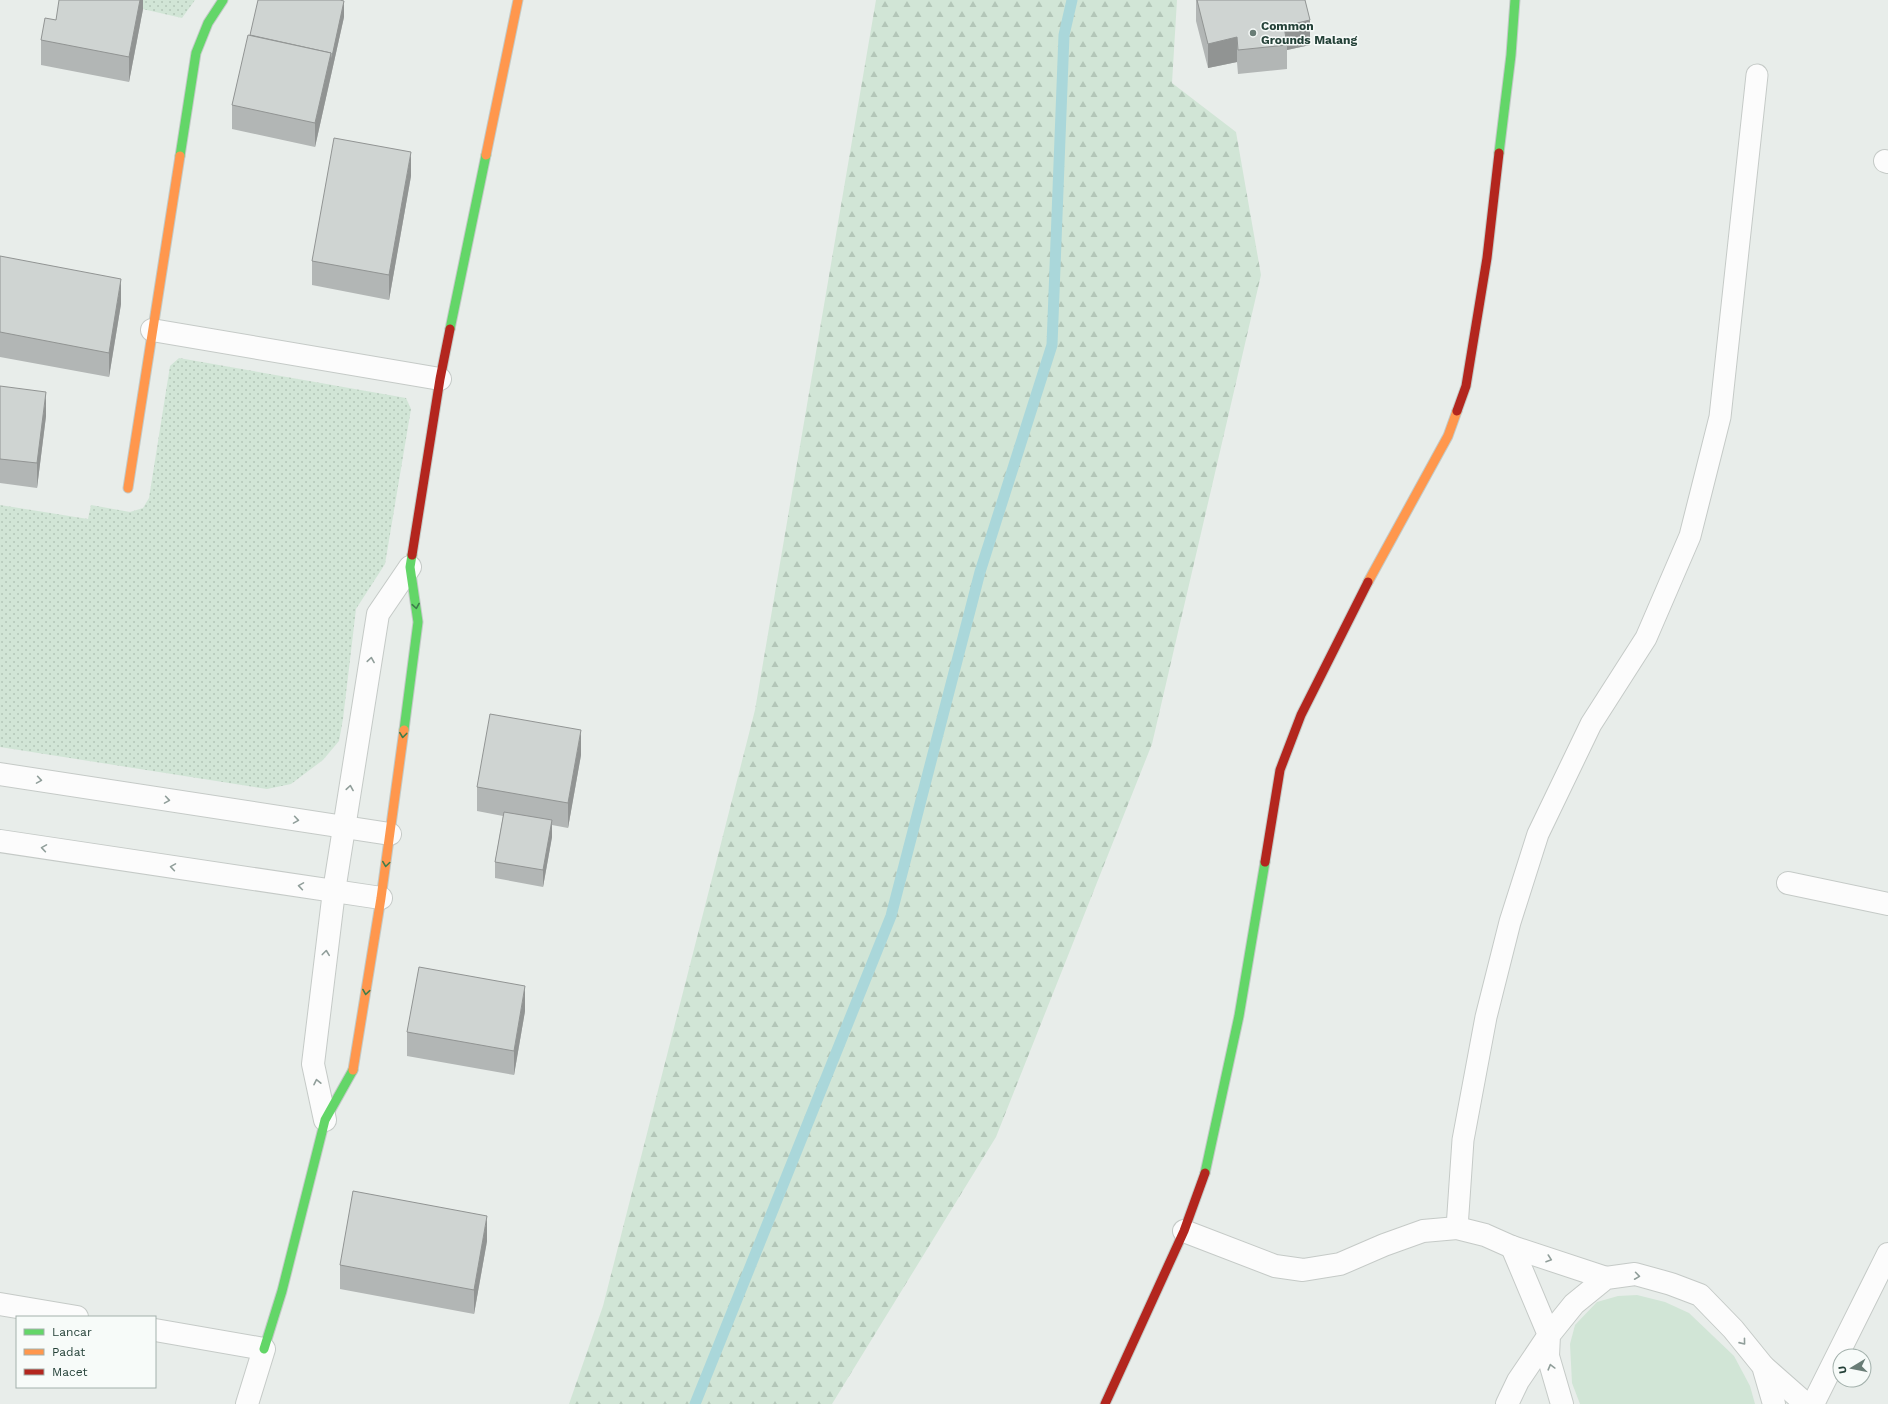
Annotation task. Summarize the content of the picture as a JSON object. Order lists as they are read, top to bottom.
{
  "places": ["Common Grounds Malang"],
  "legend": ["Lancar", "Padat", "Macet"],
  "north": "left"
}
